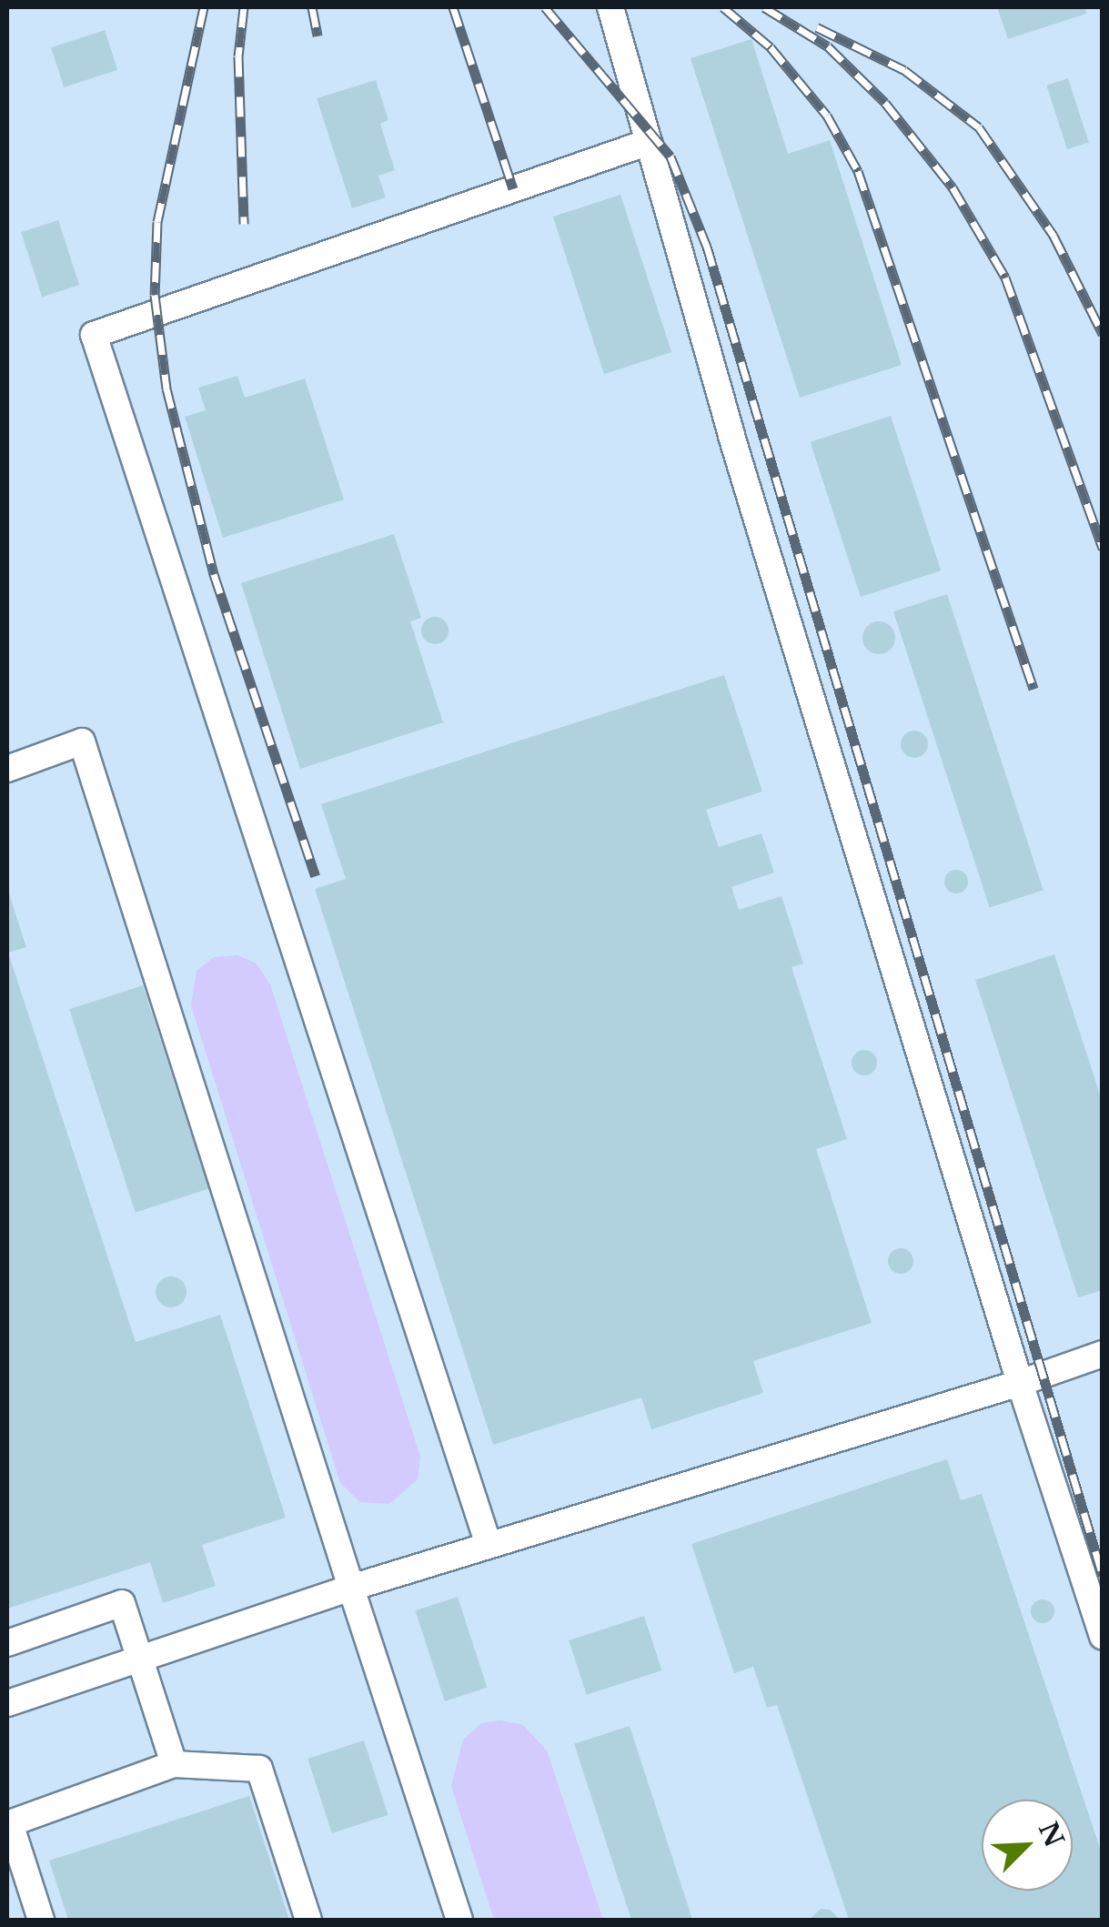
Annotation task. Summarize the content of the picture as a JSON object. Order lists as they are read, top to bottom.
{
  "north": "top right"
}
